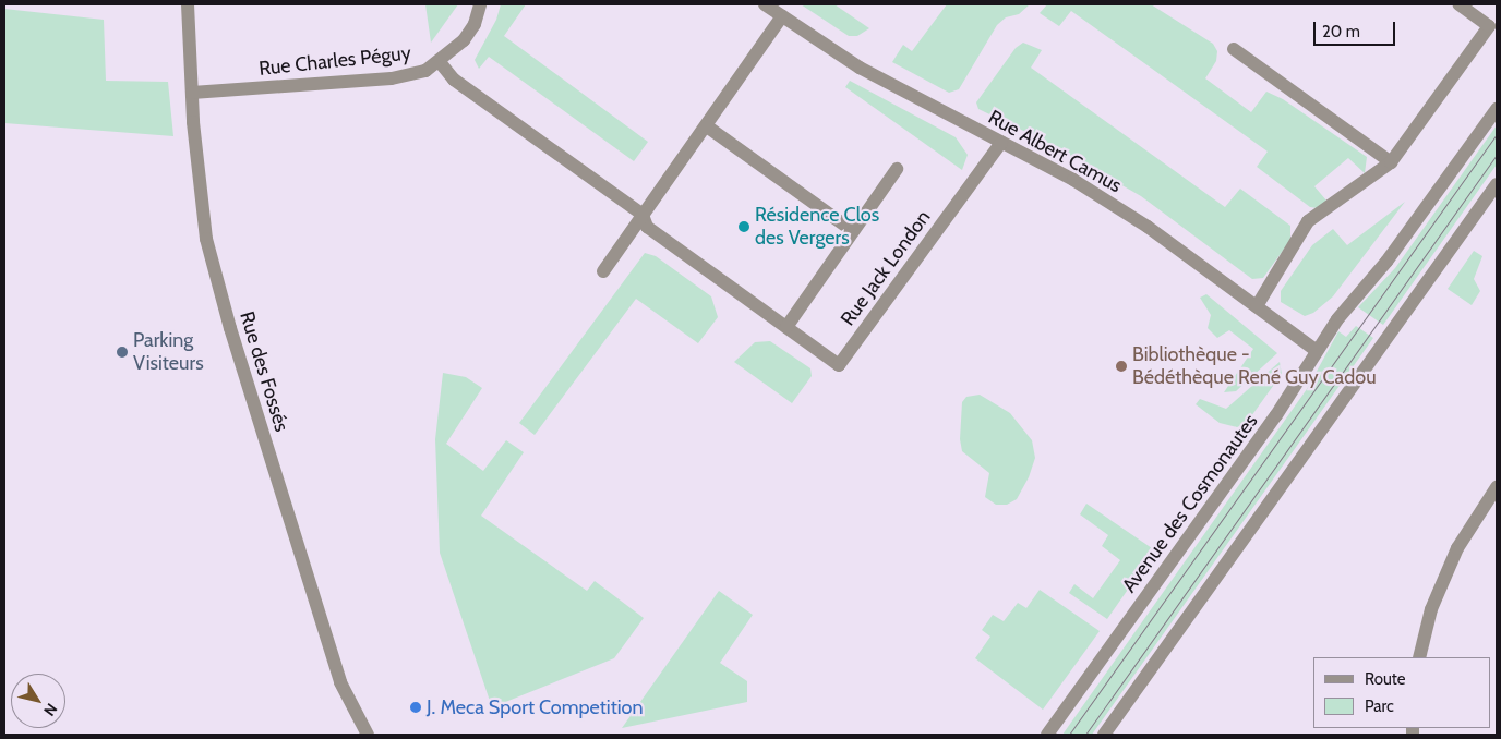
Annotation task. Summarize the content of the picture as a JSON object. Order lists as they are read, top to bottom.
{
  "streets": {
    "street": [
      "Rue Charles Péguy",
      "Rue Albert Camus",
      "Rue Jack London",
      "Rue des Fossés",
      "Avenue des Cosmonautes"
    ]
  },
  "crossings": [
    ["Rue Charles Péguy", "Rue Jack London"],
    ["Rue Charles Péguy", "Rue des Fossés"],
    ["Rue Albert Camus", "Rue Jack London"],
    ["Rue Albert Camus", "Avenue des Cosmonautes"]
  ],
  "places": [
    "Résidence Clos des Vergers",
    "Parking Visiteurs",
    "Bibliothèque - Bédéthèque René Guy Cadou",
    "J. Meca Sport Competition"
  ],
  "legend": ["Route", "Parc"],
  "scale_bar": "20 m",
  "north": "bottom right"
}
